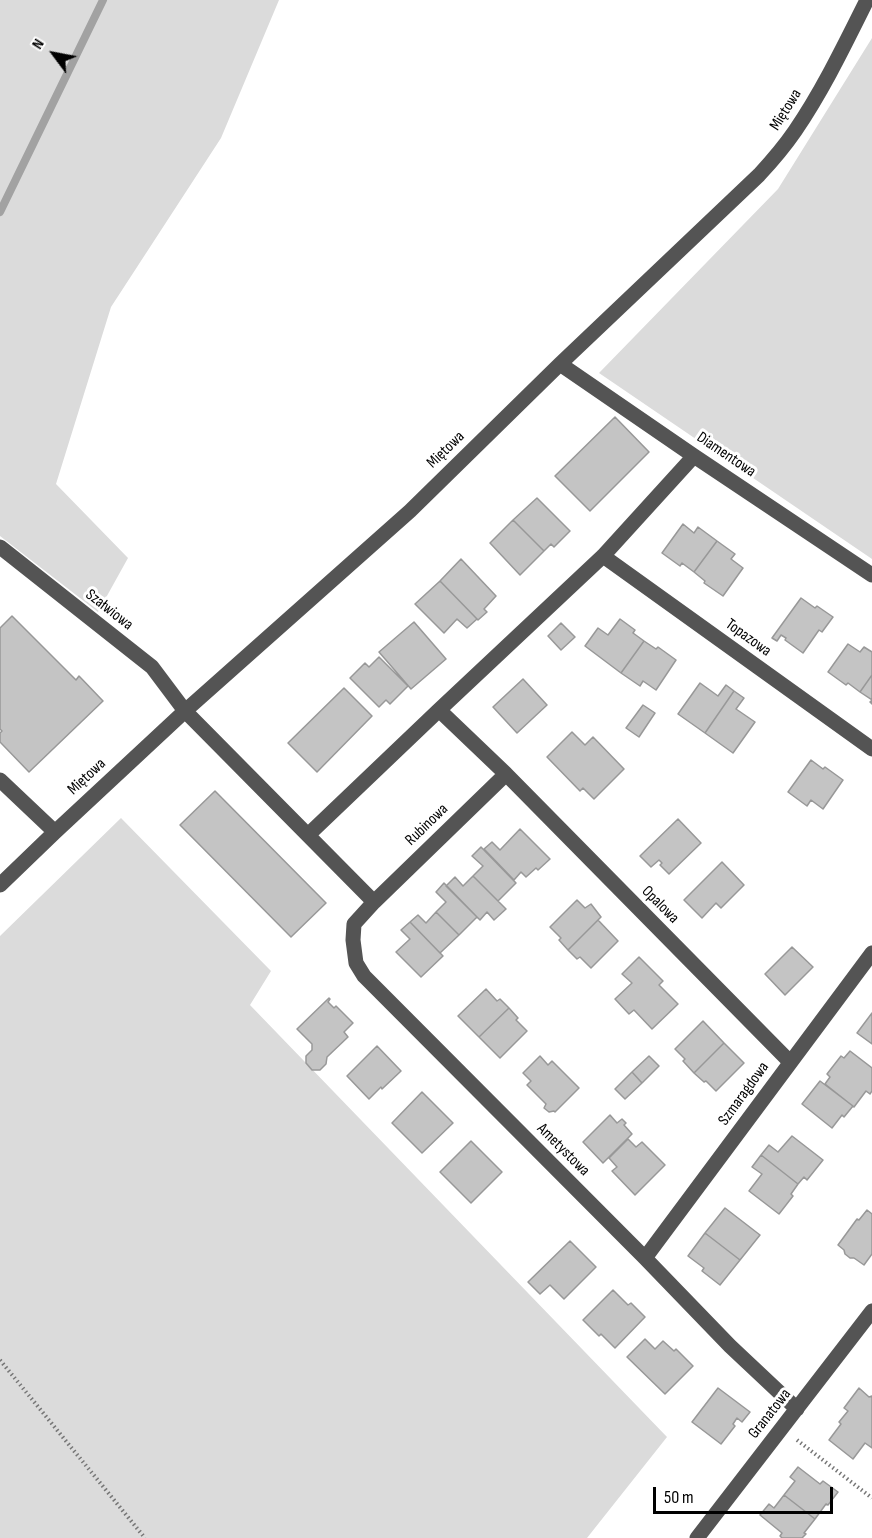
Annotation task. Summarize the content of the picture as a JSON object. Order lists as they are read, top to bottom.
{
  "streets": {
    "street": [
      "Miętowa",
      "Diamentowa",
      "Szałwiowa",
      "Topazowa",
      "Rubinowa",
      "Opalowa",
      "Szmaragdowa",
      "Ametystowa",
      "Granatowa"
    ]
  },
  "crossings": [
    ["Miętowa", "Diamentowa"],
    ["Miętowa", "Szałwiowa"],
    ["Rubinowa", "Opalowa"],
    ["Rubinowa", "Ametystowa"],
    ["Opalowa", "Szmaragdowa"],
    ["Szmaragdowa", "Ametystowa"],
    ["Ametystowa", "Granatowa"]
  ],
  "scale_bar": "50 m",
  "north": "top left"
}
